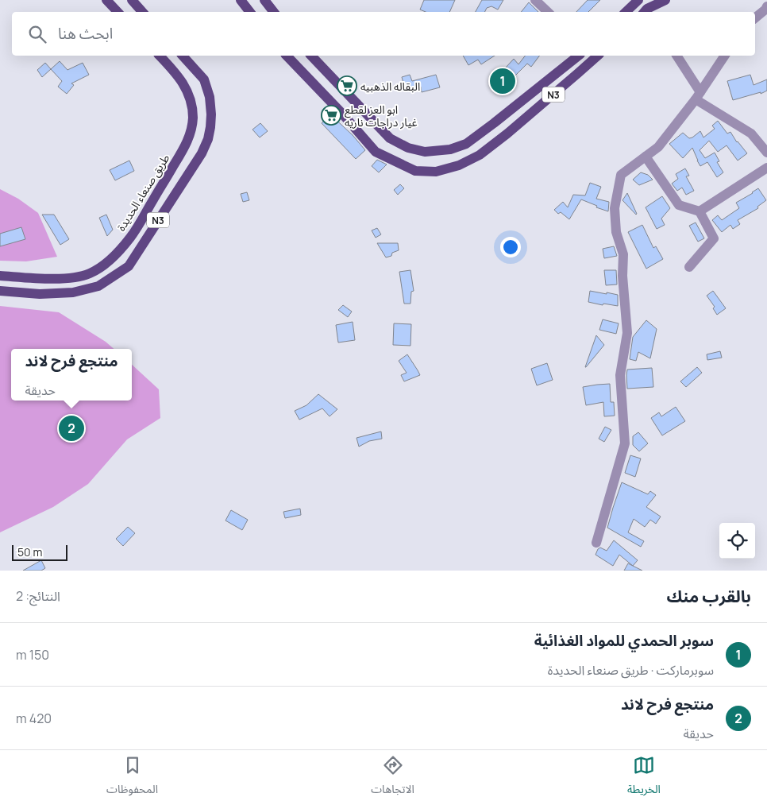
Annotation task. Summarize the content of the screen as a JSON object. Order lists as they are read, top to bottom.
{
  "streets": {
    "main road": ["N3", "طريق صنعاء الحديدة"]
  },
  "places": {
    "supermarket": ["البقاله الذهبيه", "ابو العز لقطع غيار دراجات ناريه"]
  },
  "scale_bar": "50 m",
  "page": {
    "search": "ابحث هنا",
    "pins": ["1", "2"],
    "popup": ["منتجع فرح لاند", "حديقة"],
    "scale": "50 m",
    "heading": ["بالقرب منك", "النتائج: 2"],
    "list": [
      {
        "mark": "1",
        "name": "سوبر الحمدي للمواد الغذائية",
        "note": "سوبرماركت · طريق صنعاء الحديدة",
        "value": "150 m"
      },
      {
        "mark": "2",
        "name": "منتجع فرح لاند",
        "note": "حديقة",
        "value": "420 m"
      }
    ],
    "nav": ["الخريطة", "الاتجاهات", "المحفوظات"]
  }
}
